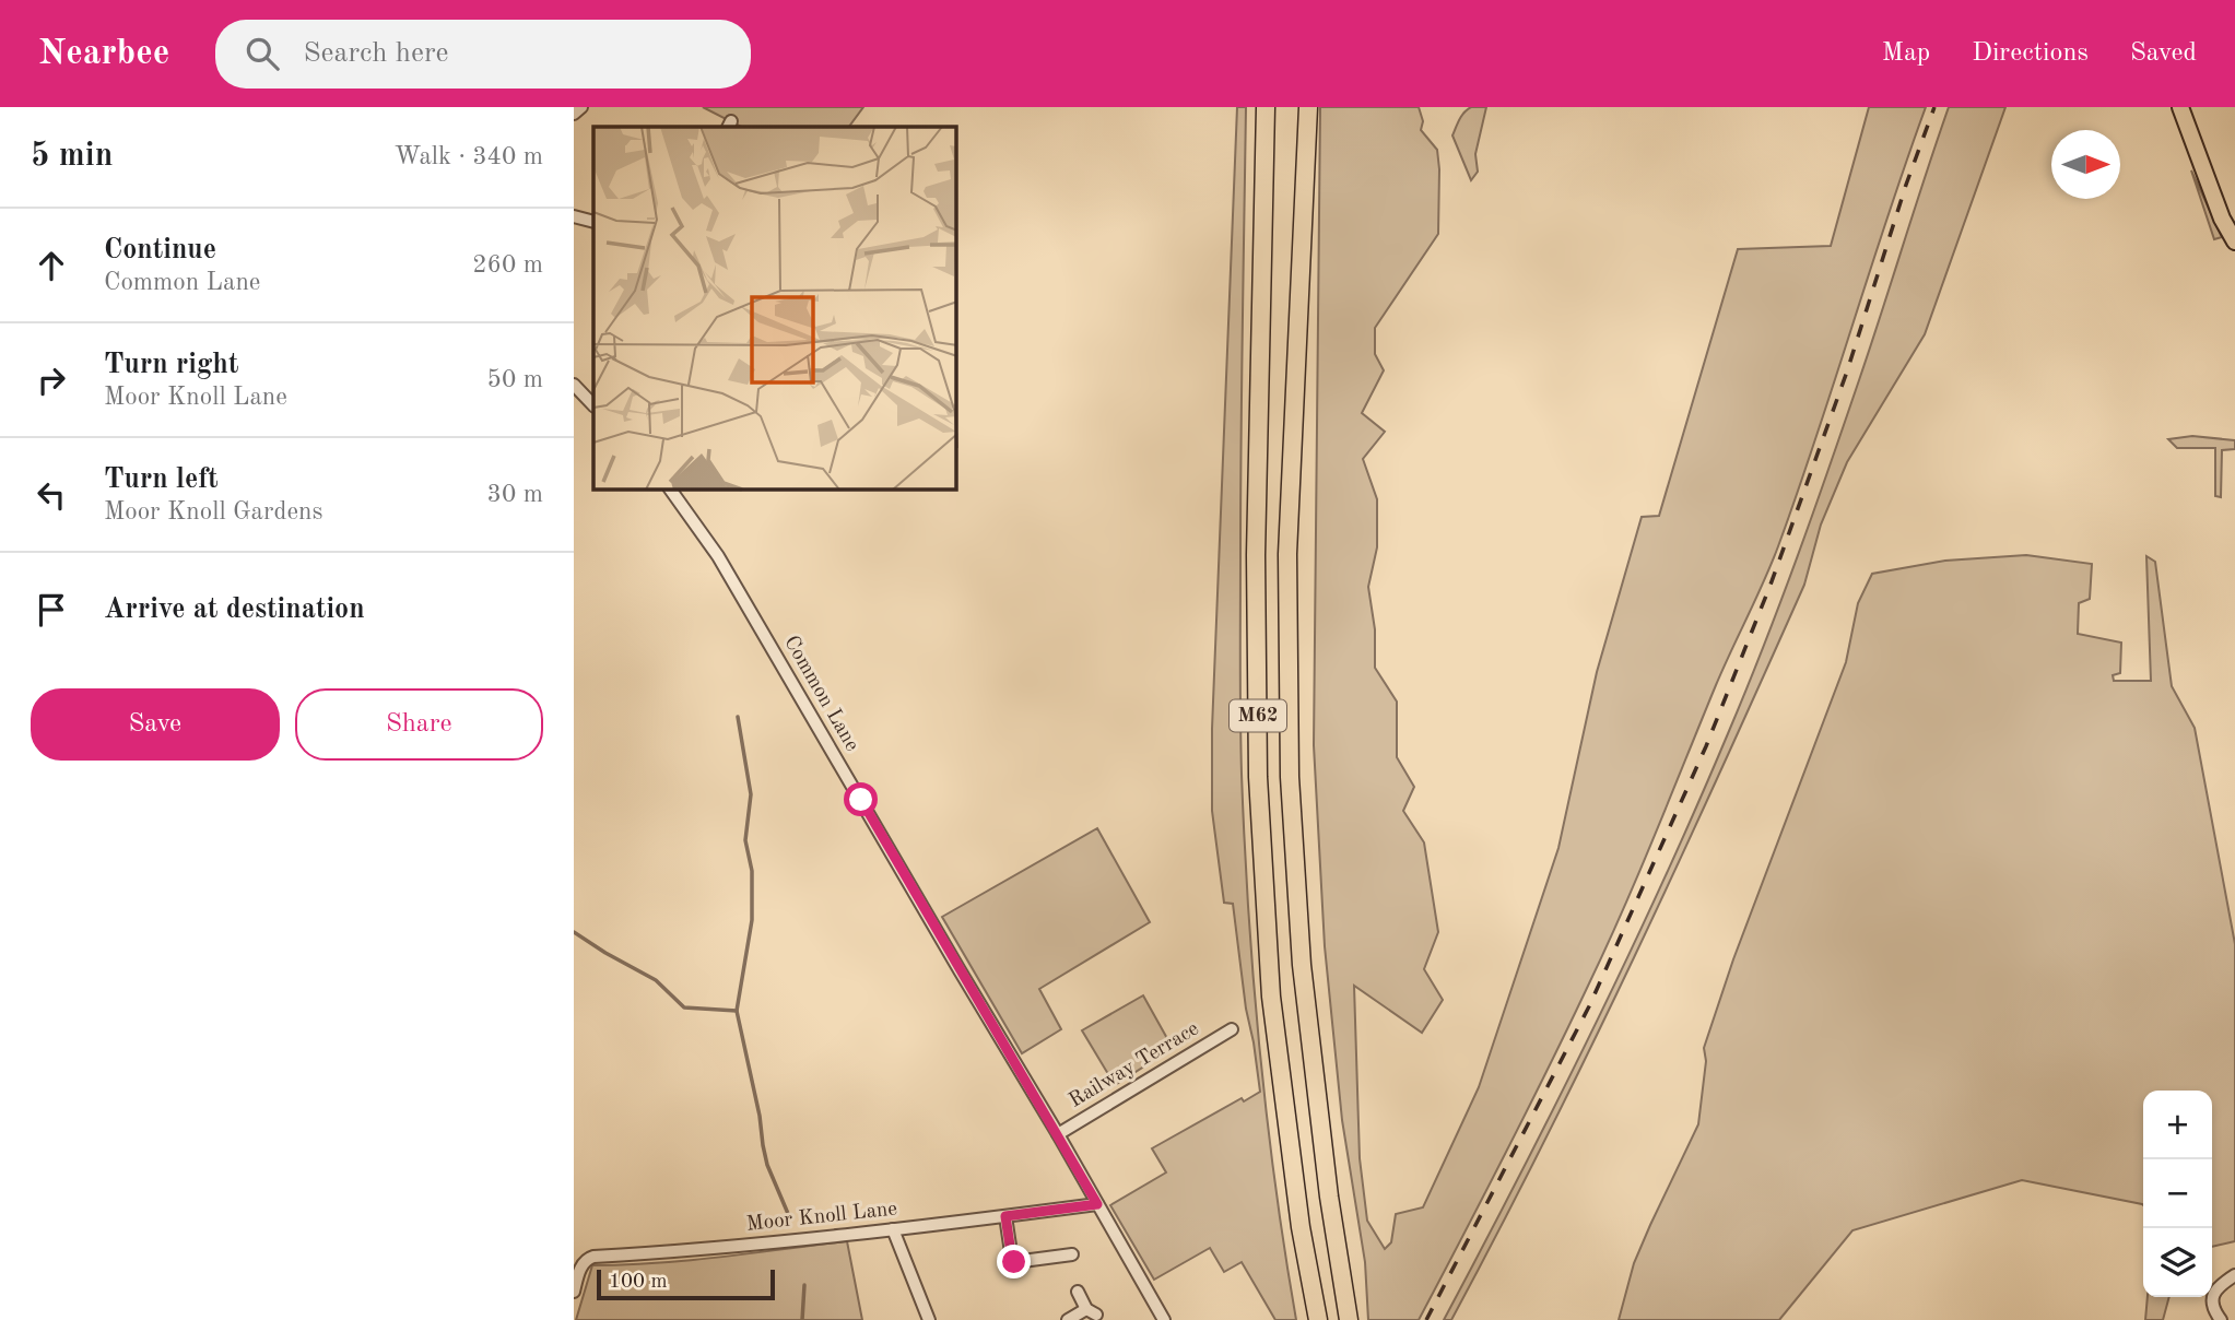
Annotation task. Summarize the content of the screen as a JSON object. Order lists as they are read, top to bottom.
{
  "streets": {
    "highway": ["M62"],
    "street": ["Common Lane", "Railway Terrace", "Moor Knoll Lane"]
  },
  "crossings": [
    ["Common Lane", "Railway Terrace"],
    ["Common Lane", "Moor Knoll Lane"]
  ],
  "scale_bar": "100 m",
  "north": "right",
  "page": {
    "header": "Nearbee",
    "search": "Search here",
    "nav": ["Map", "Directions", "Saved"],
    "heading": ["5 min", "Walk · 340 m"],
    "list": [
      ["Continue", "Common Lane", "260 m"],
      ["Turn right", "Moor Knoll Lane", "50 m"],
      ["Turn left", "Moor Knoll Gardens", "30 m"],
      "Arrive at destination"
    ],
    "buttons": ["Save", "Share"],
    "map_buttons": ["+", "−"],
    "scale": "100 m"
  }
}
